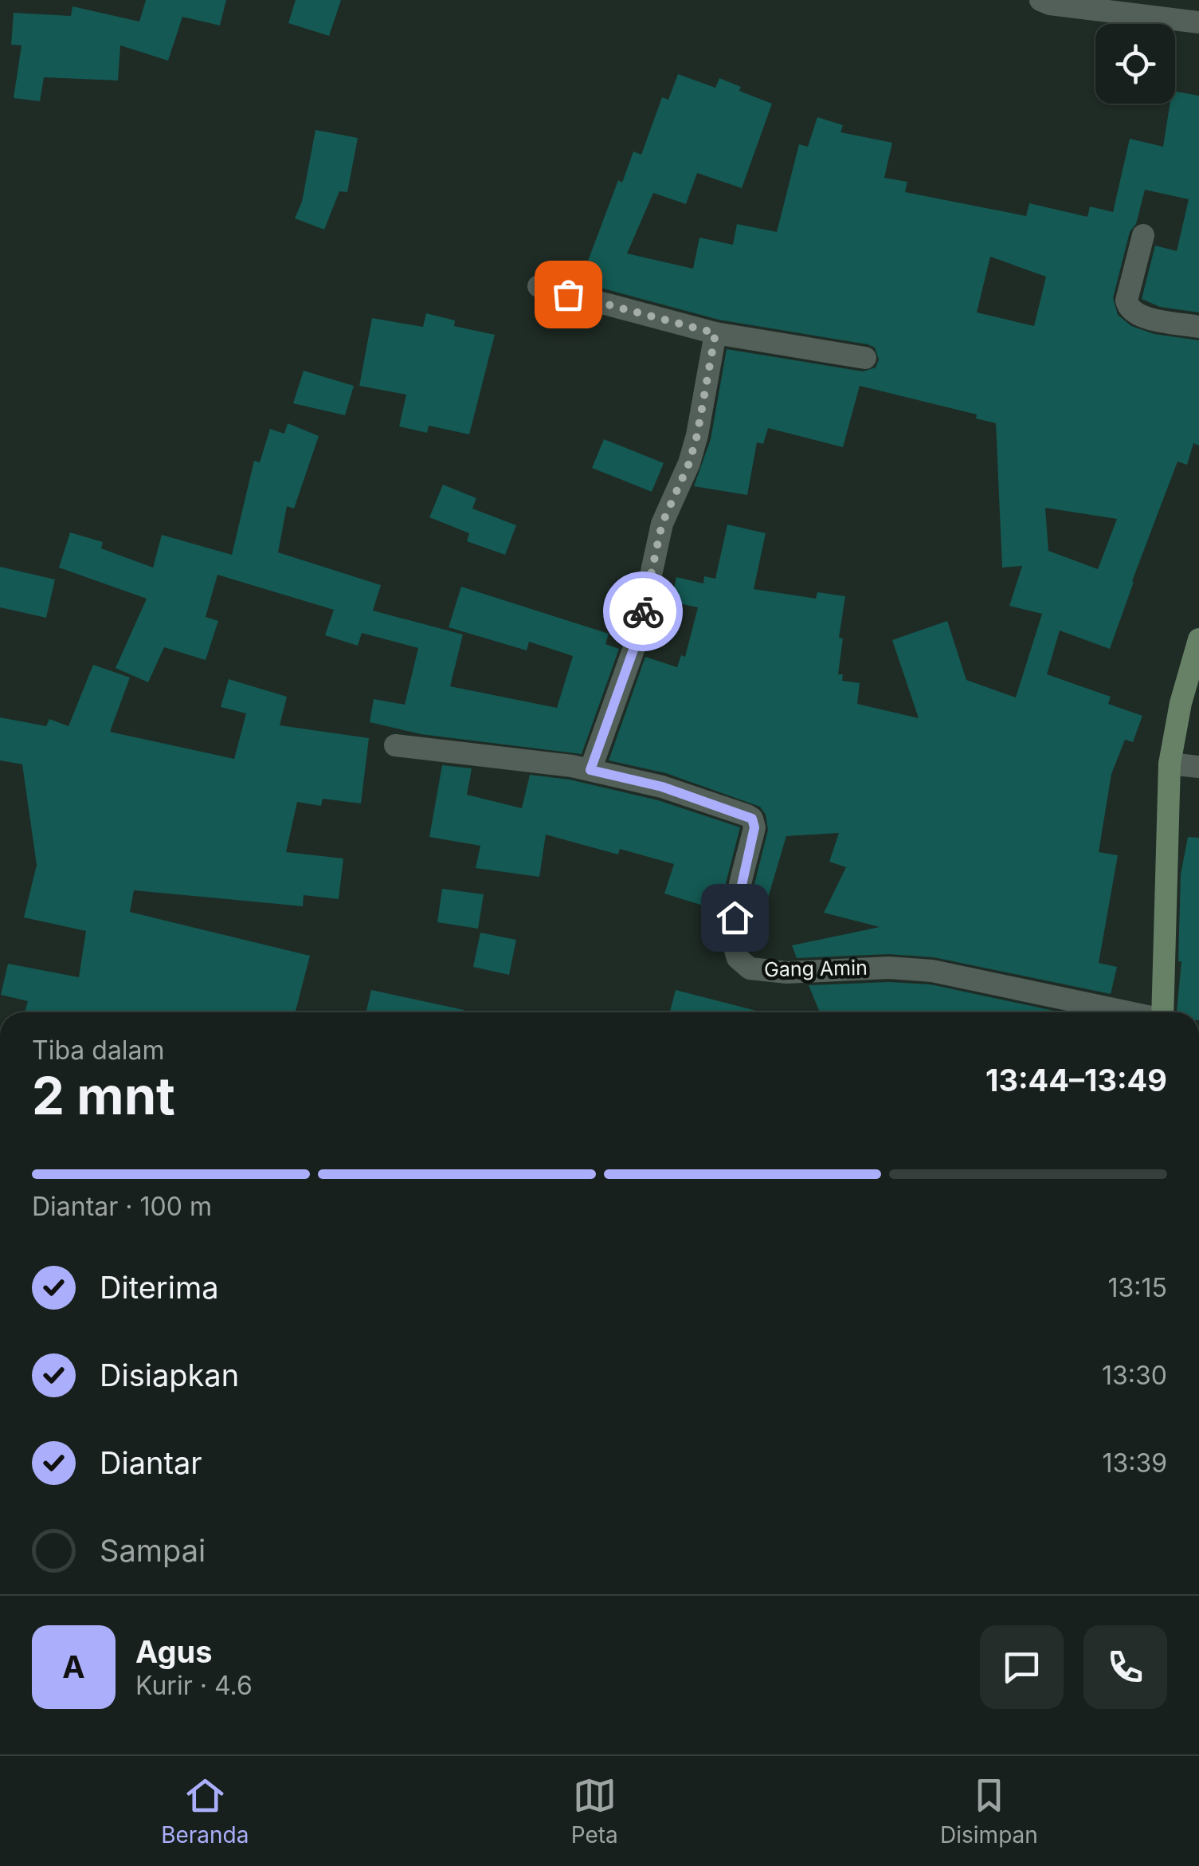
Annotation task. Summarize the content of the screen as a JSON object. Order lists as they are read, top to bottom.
{
  "streets": {
    "street": ["Gang Amin"]
  },
  "page": {
    "heading": ["2 mnt", "Tiba dalam", "13:44–13:49"],
    "panel": ["Agus", "Kurir · 4.6"],
    "bar": "Diantar · 100 m",
    "list": [
      ["Diterima", "13:15"],
      ["Disiapkan", "13:30"],
      ["Diantar", "13:39"],
      "Sampai"
    ],
    "round": "A",
    "tabs": ["Beranda", "Peta", "Disimpan"]
  }
}
